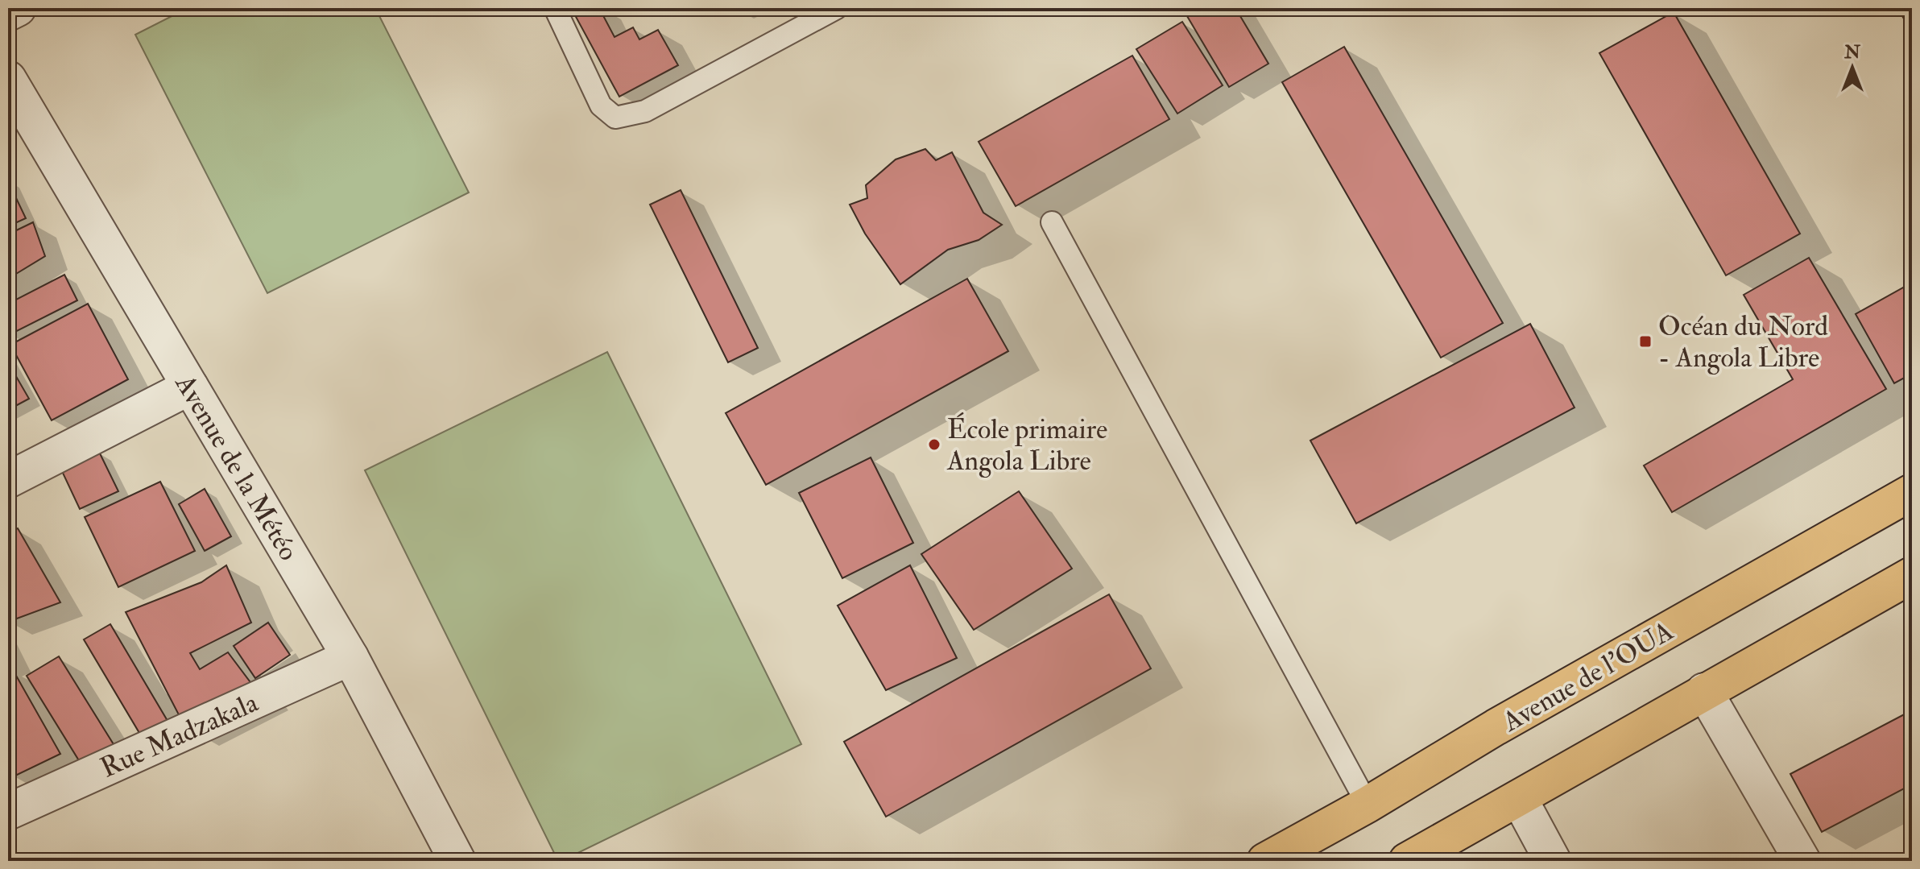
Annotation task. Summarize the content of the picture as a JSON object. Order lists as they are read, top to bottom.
{
  "streets": {
    "main road": ["Avenue de l'OUA"],
    "street": ["Avenue de la Météo", "Rue Madzakala"]
  },
  "crossings": [
    ["Avenue de la Météo", "Rue Madzakala"]
  ],
  "places": {
    "transit": ["Océan du Nord - Angola Libre"],
    "other": ["École primaire Angola Libre"]
  },
  "north": "top"
}
